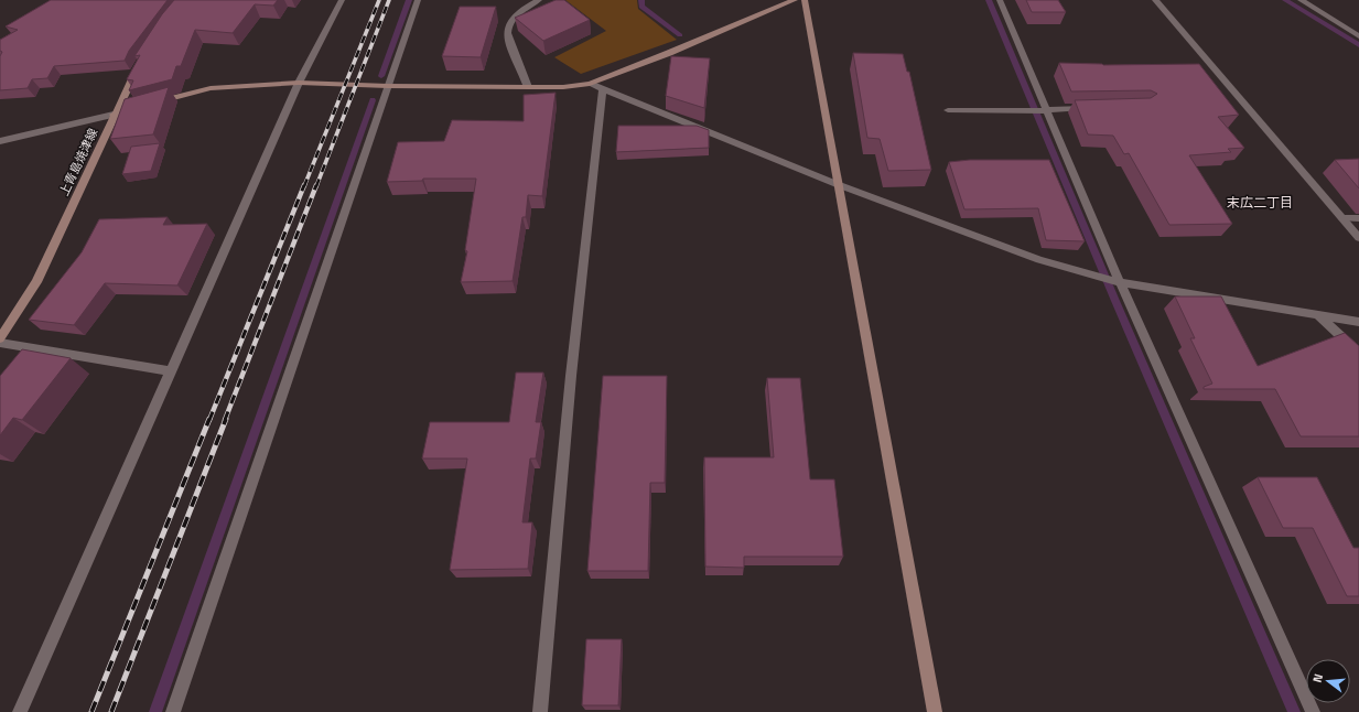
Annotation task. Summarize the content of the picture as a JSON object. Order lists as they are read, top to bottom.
{
  "streets": {
    "street": ["上青島焼津線"]
  },
  "districts": ["末広二丁目"],
  "north": "left"
}
